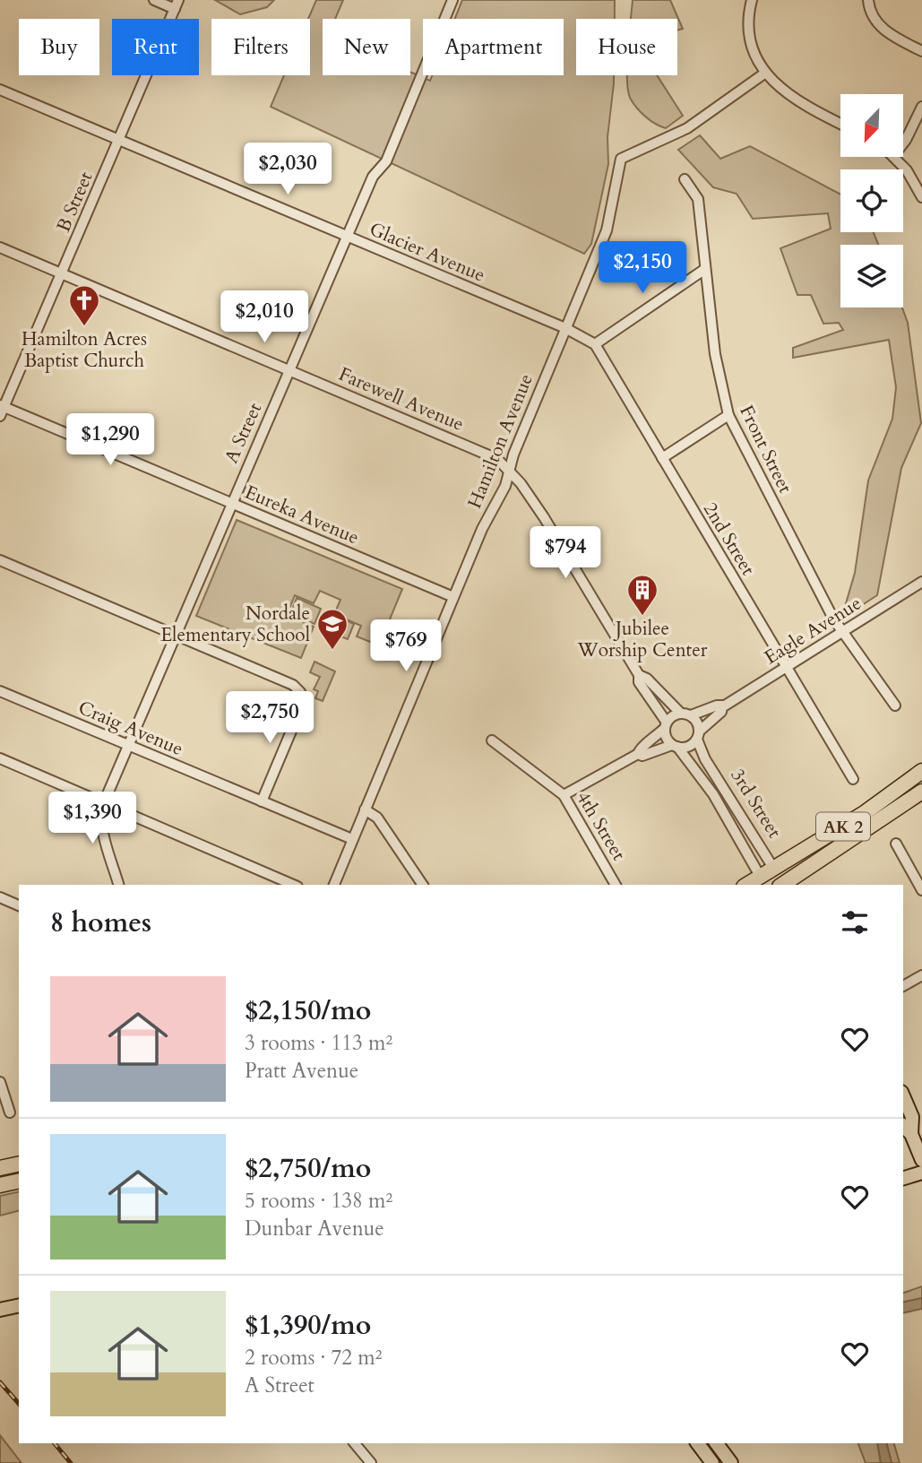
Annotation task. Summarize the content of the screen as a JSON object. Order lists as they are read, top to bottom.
{
  "streets": {
    "highway": ["AK 2"],
    "main road": ["3rd Street"],
    "street": [
      "B Street",
      "Glacier Avenue",
      "Farewell Avenue",
      "A Street",
      "Hamilton Avenue",
      "Front Street",
      "Eureka Avenue",
      "2nd Street",
      "Eagle Avenue",
      "Craig Avenue",
      "4th Street"
    ]
  },
  "crossings": [
    ["B Street", "Glacier Avenue"],
    ["B Street", "Farewell Avenue"],
    ["B Street", "Eureka Avenue"],
    ["Glacier Avenue", "A Street"],
    ["Glacier Avenue", "Hamilton Avenue"],
    ["Farewell Avenue", "A Street"],
    ["Farewell Avenue", "Hamilton Avenue"],
    ["A Street", "Eureka Avenue"],
    ["A Street", "Craig Avenue"],
    ["Hamilton Avenue", "Eureka Avenue"],
    ["Hamilton Avenue", "Craig Avenue"],
    ["Front Street", "Eagle Avenue"],
    ["2nd Street", "Eagle Avenue"],
    ["Eagle Avenue", "3rd Street"],
    ["3rd Street", "AK 2"]
  ],
  "places": {
    "church": ["Hamilton Acres Baptist Church"],
    "building": ["Jubilee Worship Center"],
    "school or university": ["Nordale Elementary School"]
  },
  "north": "bottom left",
  "page": {
    "chip": [
      "Buy",
      "Rent",
      "Filters",
      "New",
      "Apartment",
      "House"
    ],
    "price": [
      "$2,030",
      "$2,150",
      "$2,010",
      "$1,290",
      "$794",
      "$769",
      "$2,750",
      "$1,390"
    ],
    "heading": "8 homes",
    "list": [
      {
        "name": "$2,150/mo",
        "note": "3 rooms · 113 m² · Pratt Avenue"
      },
      {
        "name": "$2,750/mo",
        "note": "5 rooms · 138 m² · Dunbar Avenue"
      },
      {
        "name": "$1,390/mo",
        "note": "2 rooms · 72 m² · A Street"
      }
    ]
  }
}
